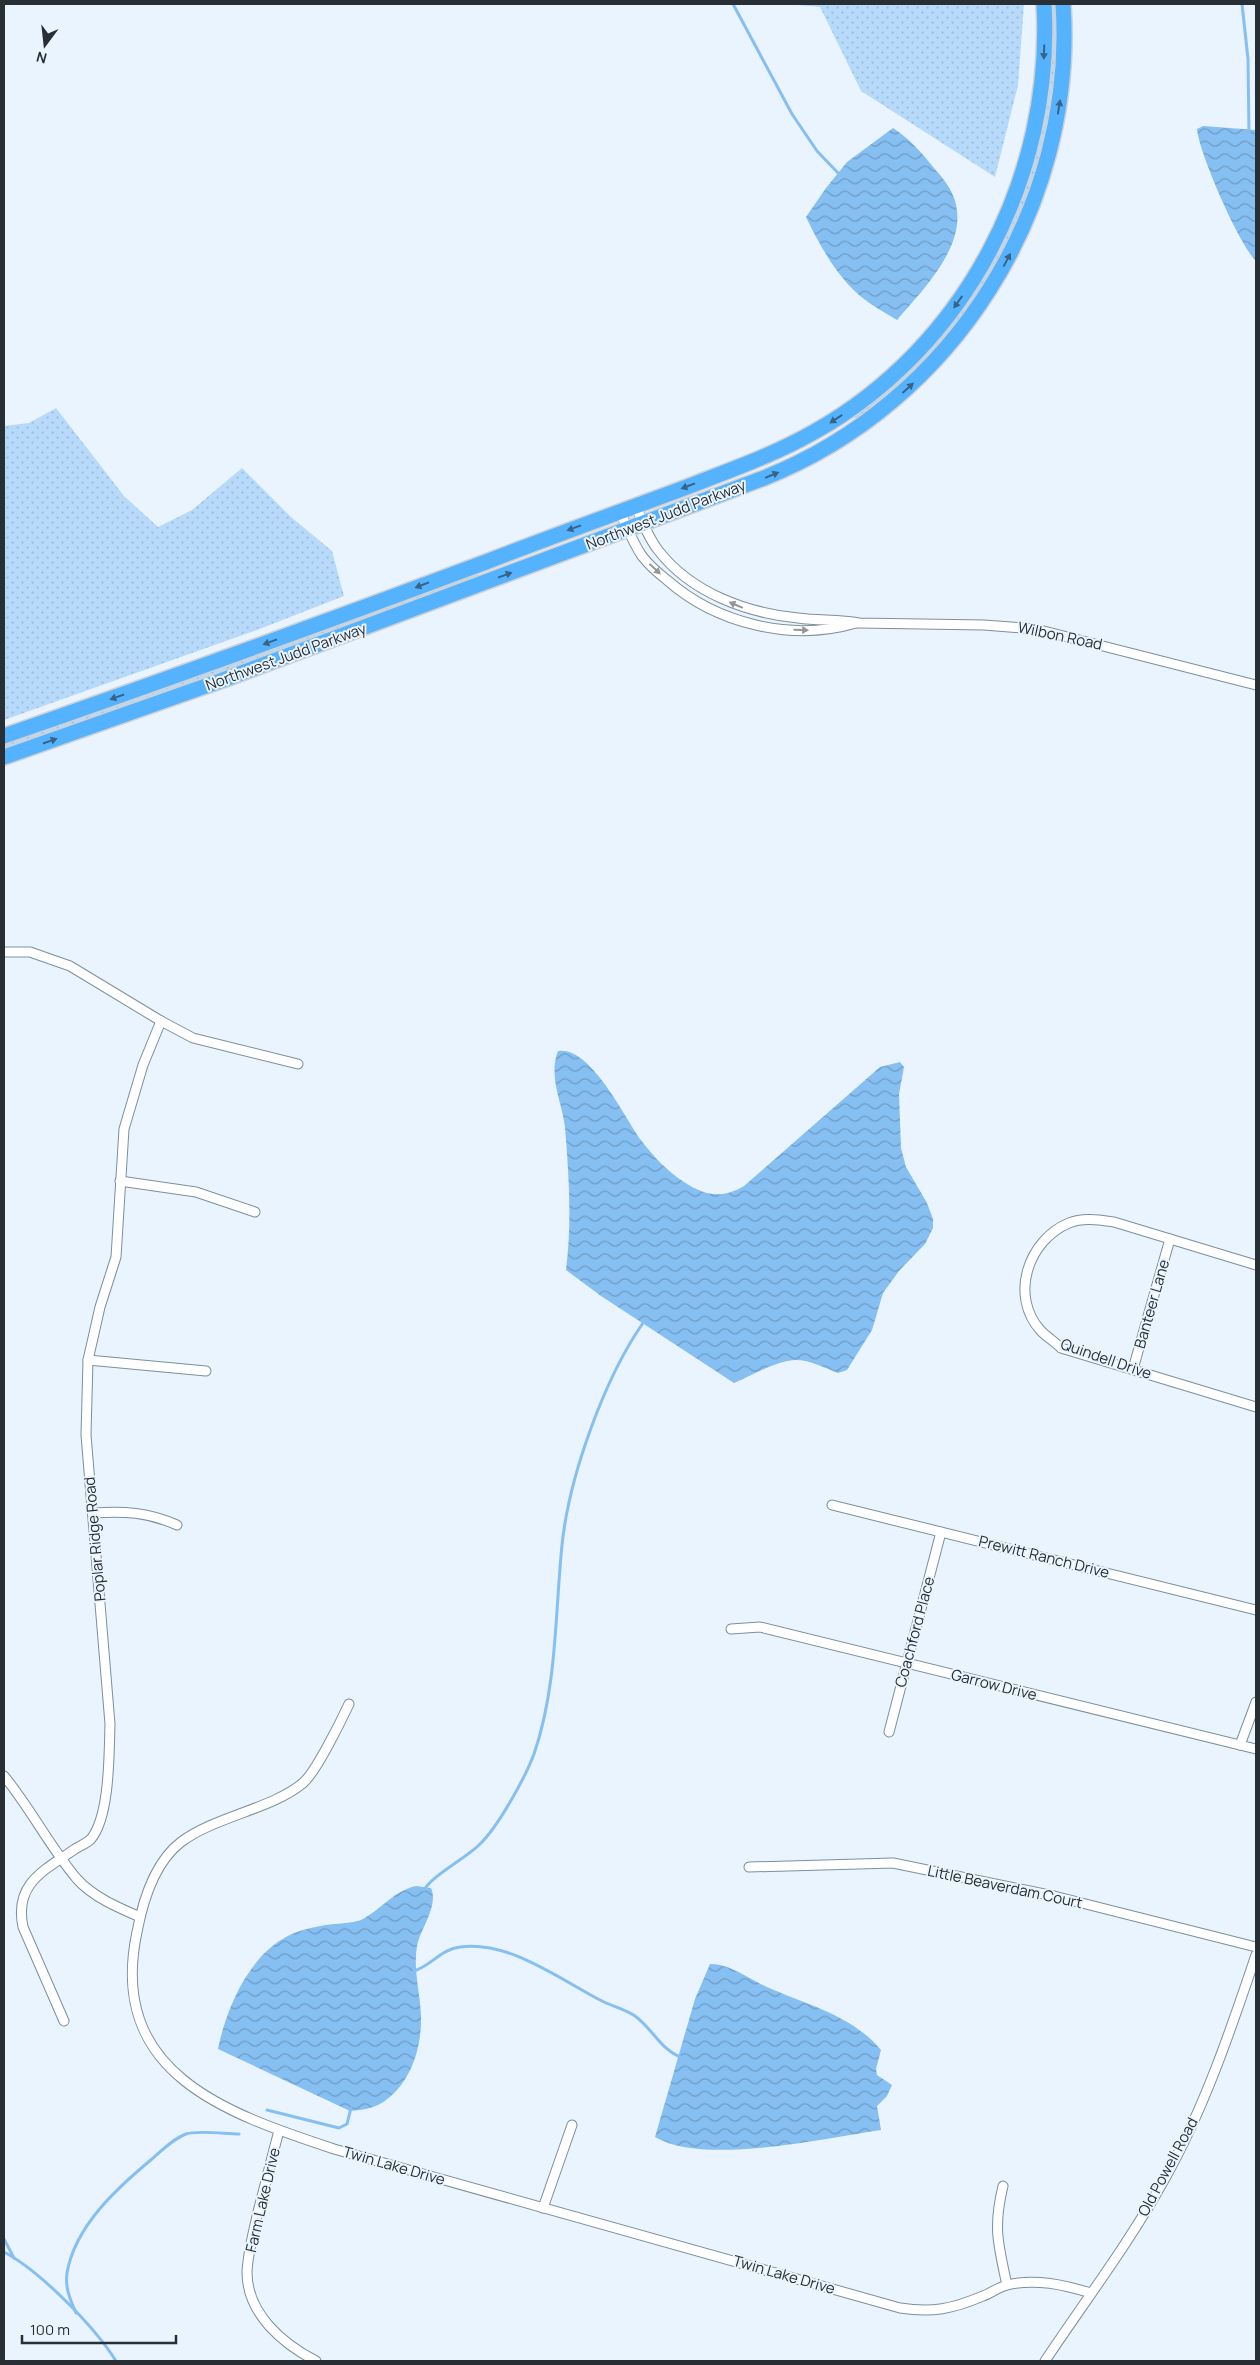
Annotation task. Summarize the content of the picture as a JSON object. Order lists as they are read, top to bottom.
{
  "streets": {
    "highway": ["Northwest Judd Parkway"],
    "street": [
      "Wilbon Road",
      "Banteer Lane",
      "Quindell Drive",
      "Poplar Ridge Road",
      "Prewitt Ranch Drive",
      "Coachford Place",
      "Garrow Drive",
      "Little Beaverdam Court",
      "Twin Lake Drive",
      "Old Powell Road",
      "Farm Lake Drive"
    ]
  },
  "crossings": [
    ["Northwest Judd Parkway", "Wilbon Road"],
    ["Banteer Lane", "Quindell Drive"],
    ["Prewitt Ranch Drive", "Coachford Place"],
    ["Coachford Place", "Garrow Drive"],
    ["Twin Lake Drive", "Old Powell Road"],
    ["Twin Lake Drive", "Farm Lake Drive"]
  ],
  "scale_bar": "100 m",
  "north": "bottom"
}
